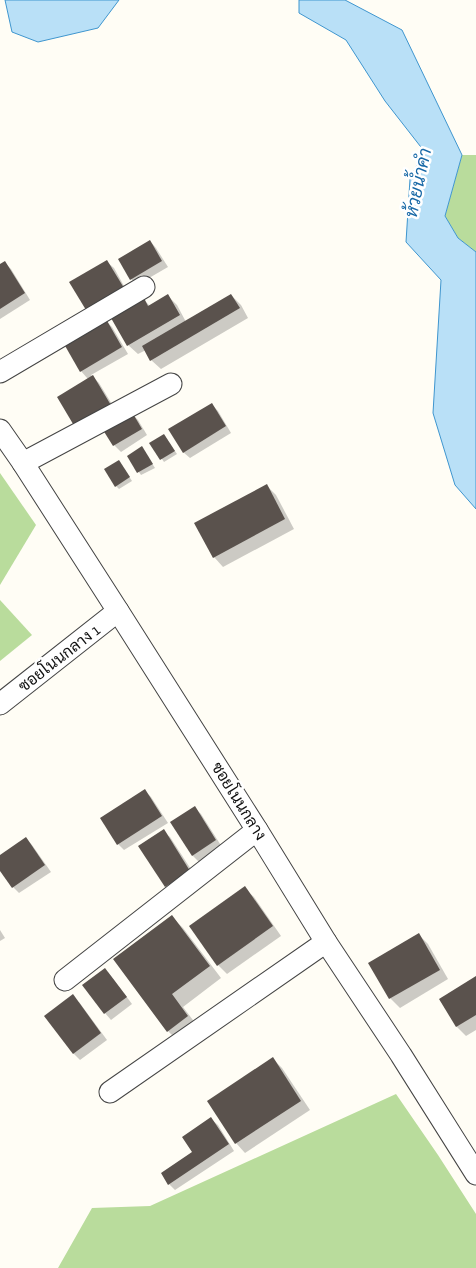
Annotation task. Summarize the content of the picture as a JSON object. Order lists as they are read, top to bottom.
{
  "streets": {
    "street": ["ซอยโนนกลาง 1", "ซอยโนนกลาง"]
  },
  "crossings": [
    ["ซอยโนนกลาง 1", "ซอยโนนกลาง"]
  ],
  "water": ["ห้วยน้ำคำ"]
}
